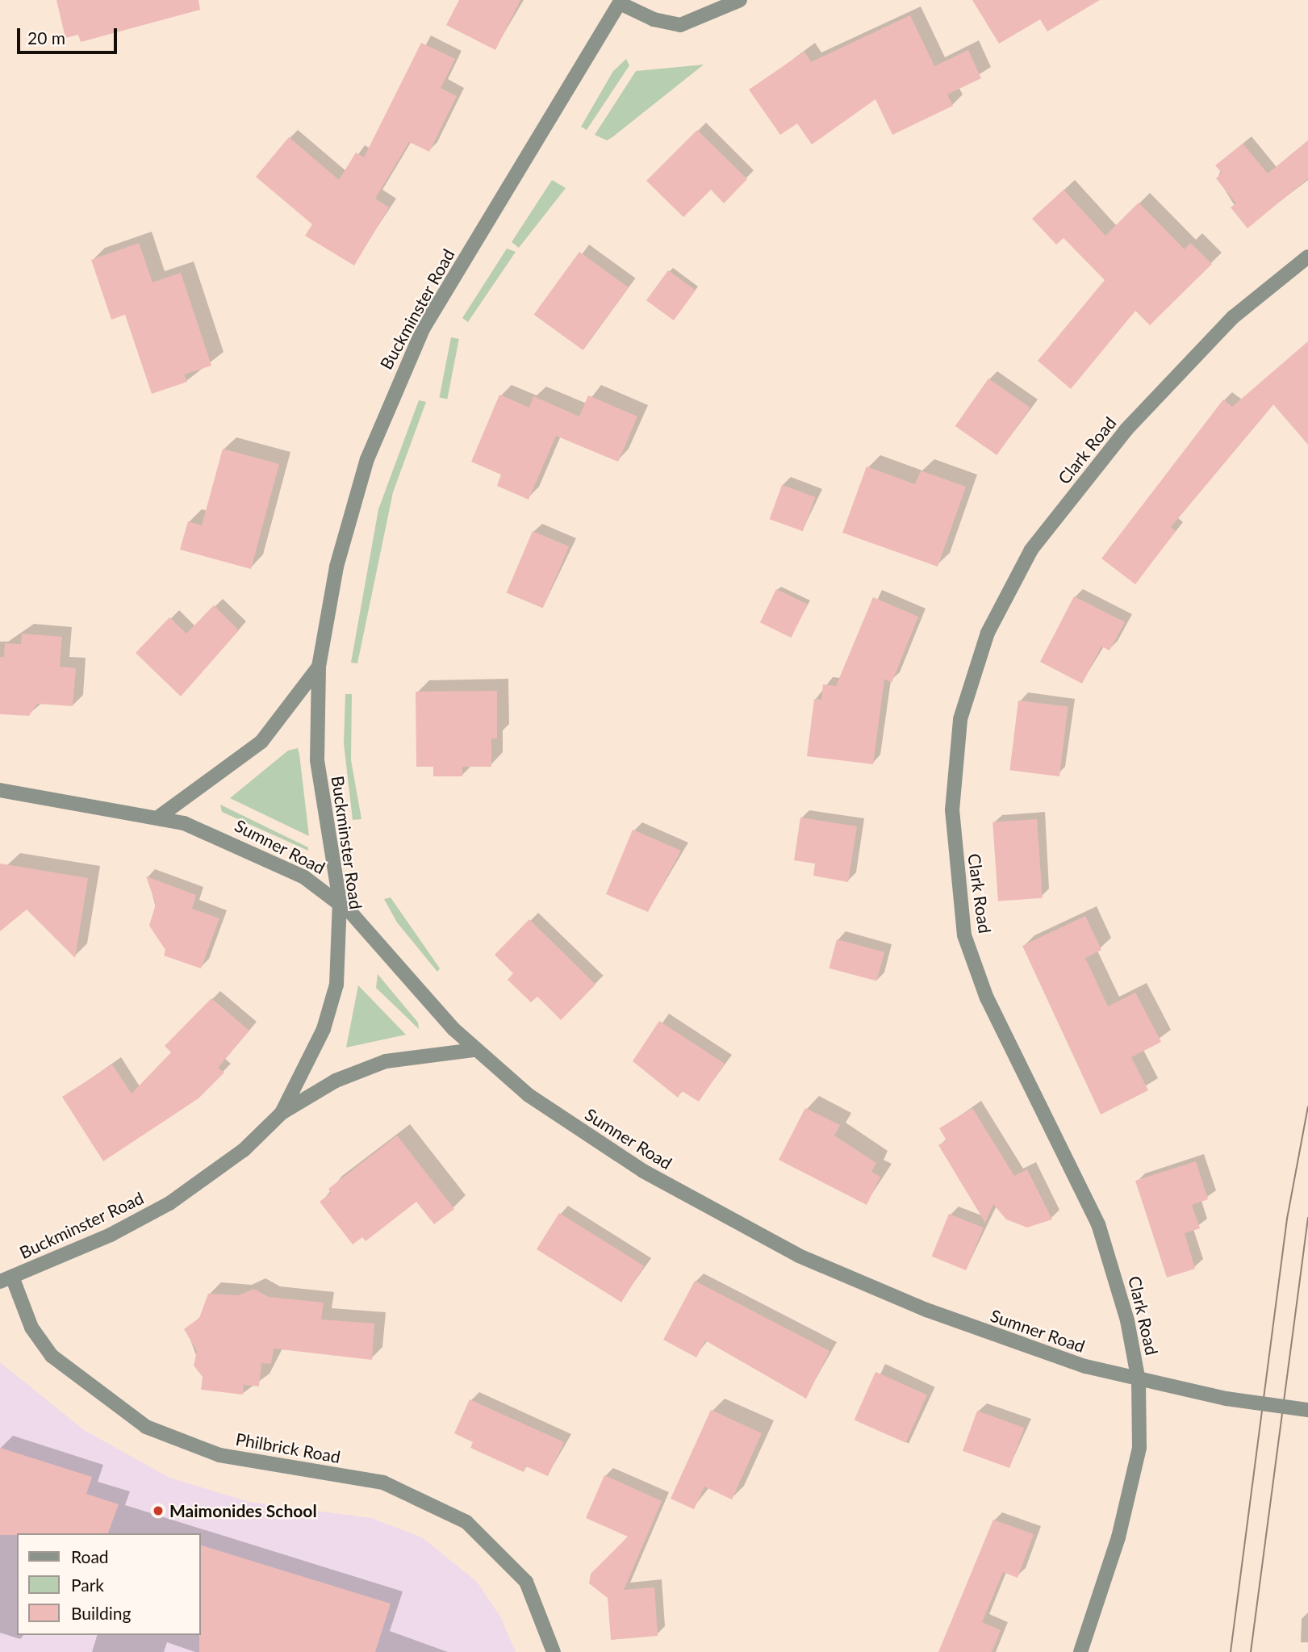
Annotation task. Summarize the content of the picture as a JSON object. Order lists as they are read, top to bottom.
{
  "streets": {
    "street": [
      "Buckminster Road",
      "Clark Road",
      "Sumner Road",
      "Philbrick Road"
    ]
  },
  "crossings": [
    ["Buckminster Road", "Sumner Road"],
    ["Buckminster Road", "Philbrick Road"],
    ["Clark Road", "Sumner Road"]
  ],
  "places": ["Maimonides School"],
  "legend": ["Road", "Park", "Building"],
  "scale_bar": "20 m"
}
